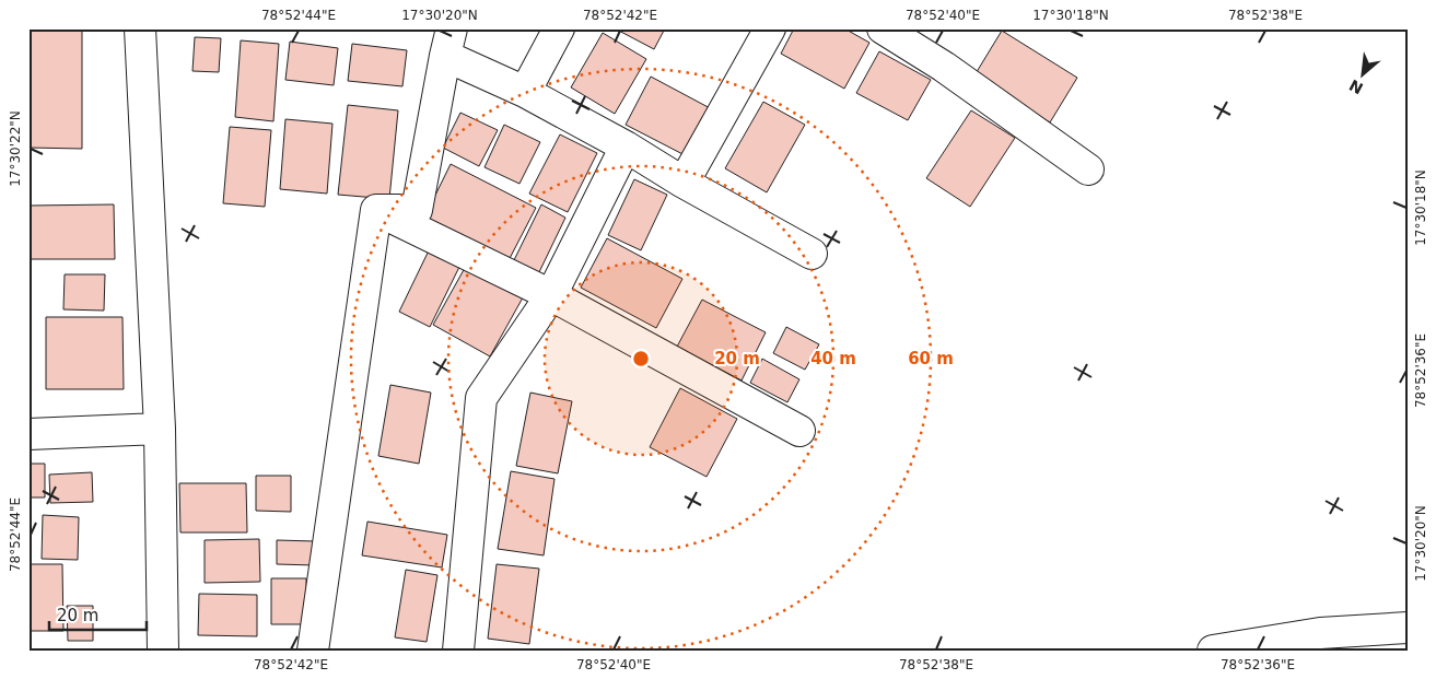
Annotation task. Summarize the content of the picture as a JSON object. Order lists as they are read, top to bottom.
{
  "scale_bar": "20 m",
  "north": "bottom left",
  "coordinates": [
    "78°52'44\"E",
    "17°30'20\"N",
    "78°52'42\"E",
    "78°52'40\"E",
    "17°30'18\"N",
    "78°52'38\"E",
    "17°30'22\"N",
    "78°52'36\"E"
  ],
  "rings": ["20 m", "40 m", "60 m"]
}
